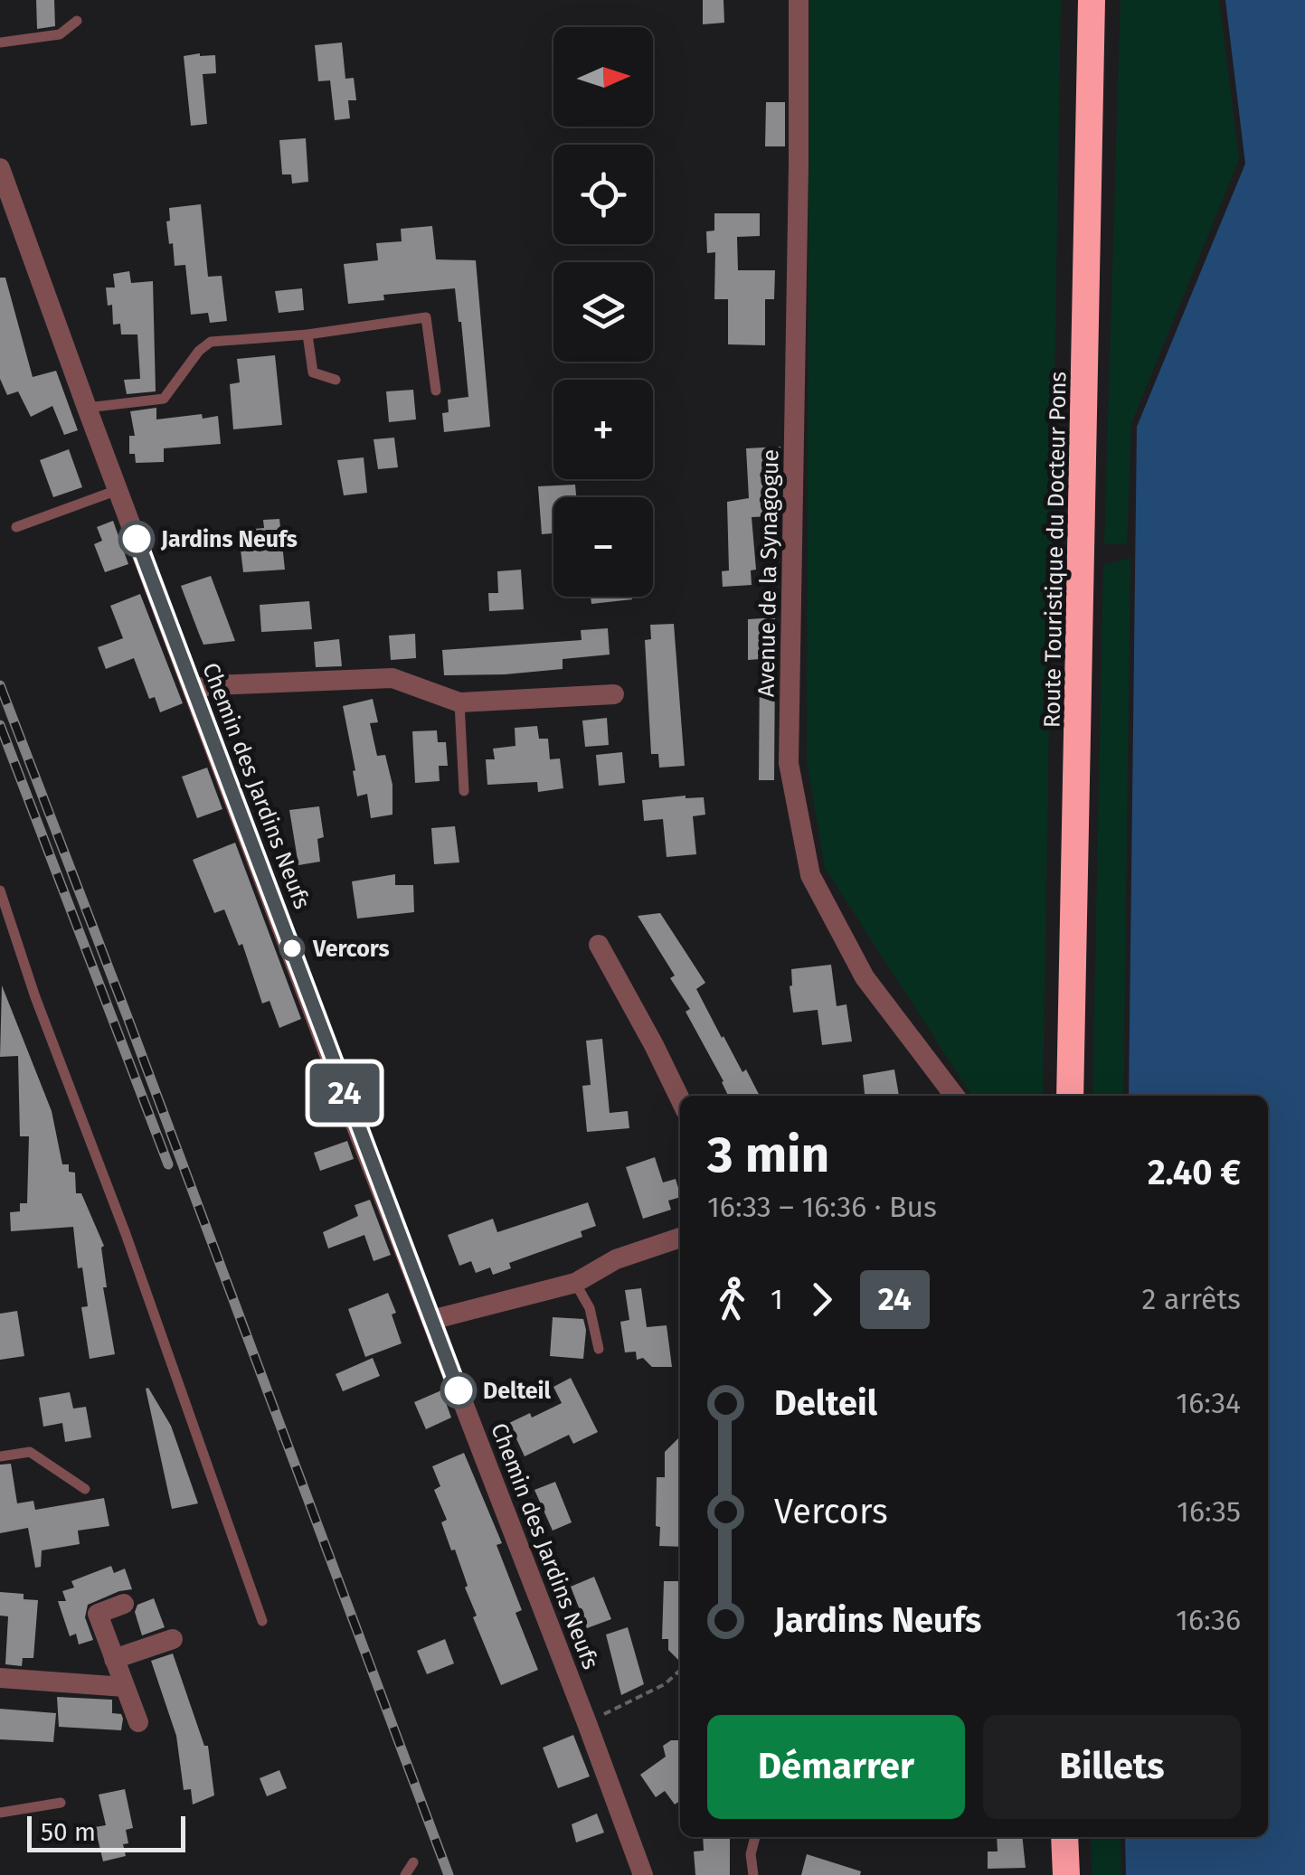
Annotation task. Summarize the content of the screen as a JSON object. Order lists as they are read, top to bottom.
{
  "streets": {
    "highway": ["Route Touristique du Docteur Pons"],
    "street": ["Avenue de la Synagogue", "Chemin des Jardins Neufs"]
  },
  "places": ["Jardins Neufs", "Vercors", "Delteil"],
  "lines": ["bus line 24"],
  "scale_bar": "50 m",
  "north": "right",
  "page": {
    "on_map": "24",
    "map_buttons": ["+", "−"],
    "heading": ["3 min", "16:33 – 16:36 · Bus", "2.40 €"],
    "legs": ["1", "24", "2 arrêts"],
    "list": [
      {
        "name": "Delteil",
        "value": "16:34"
      },
      {
        "name": "Vercors",
        "value": "16:35"
      },
      {
        "name": "Jardins Neufs",
        "value": "16:36"
      }
    ],
    "buttons": ["Démarrer", "Billets"],
    "scale": "50 m"
  }
}
